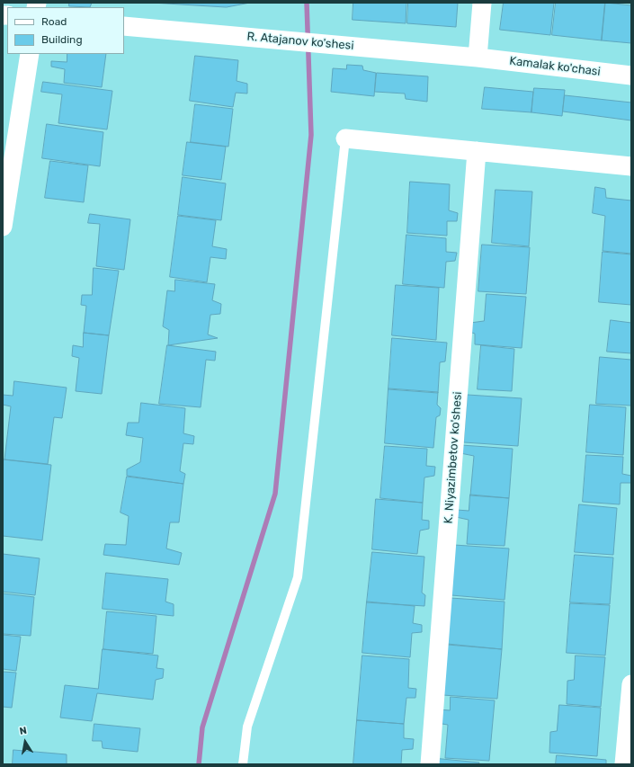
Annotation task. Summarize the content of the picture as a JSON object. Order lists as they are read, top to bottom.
{
  "streets": {
    "street": ["R. Atajanov ko'shesi", "Kamalak ko'chasi", "K. Niyazimbetov ko'shesi"]
  },
  "crossings": [
    ["R. Atajanov ko'shesi", "Kamalak ko'chasi"]
  ],
  "legend": ["Road", "Building"],
  "north": "top"
}
